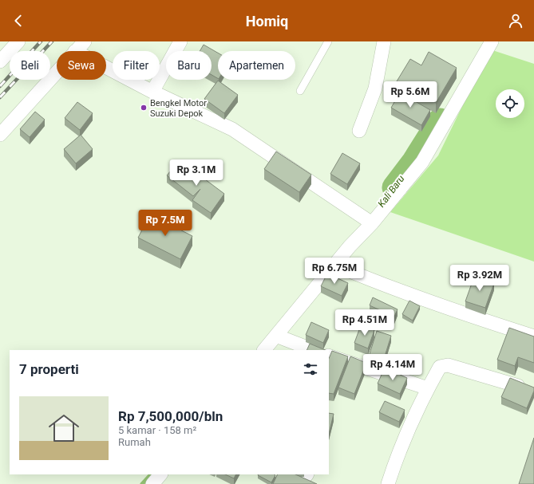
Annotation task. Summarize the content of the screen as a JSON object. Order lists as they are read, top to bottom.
{
  "water": ["Kali Baru"],
  "places": ["Bengkel Motor Suzuki Depok"],
  "page": {
    "header": "Homiq",
    "chip": [
      "Beli",
      "Sewa",
      "Filter",
      "Baru",
      "Apartemen"
    ],
    "price": [
      "Rp 5.6M",
      "Rp 3.1M",
      "Rp 7.5M",
      "Rp 6.75M",
      "Rp 3.92M",
      "Rp 4.51M",
      "Rp 4.14M"
    ],
    "heading": "7 properti",
    "list": [
      {
        "name": "Rp 7,500,000/bln",
        "note": "5 kamar · 158 m² · Rumah"
      }
    ]
  }
}
